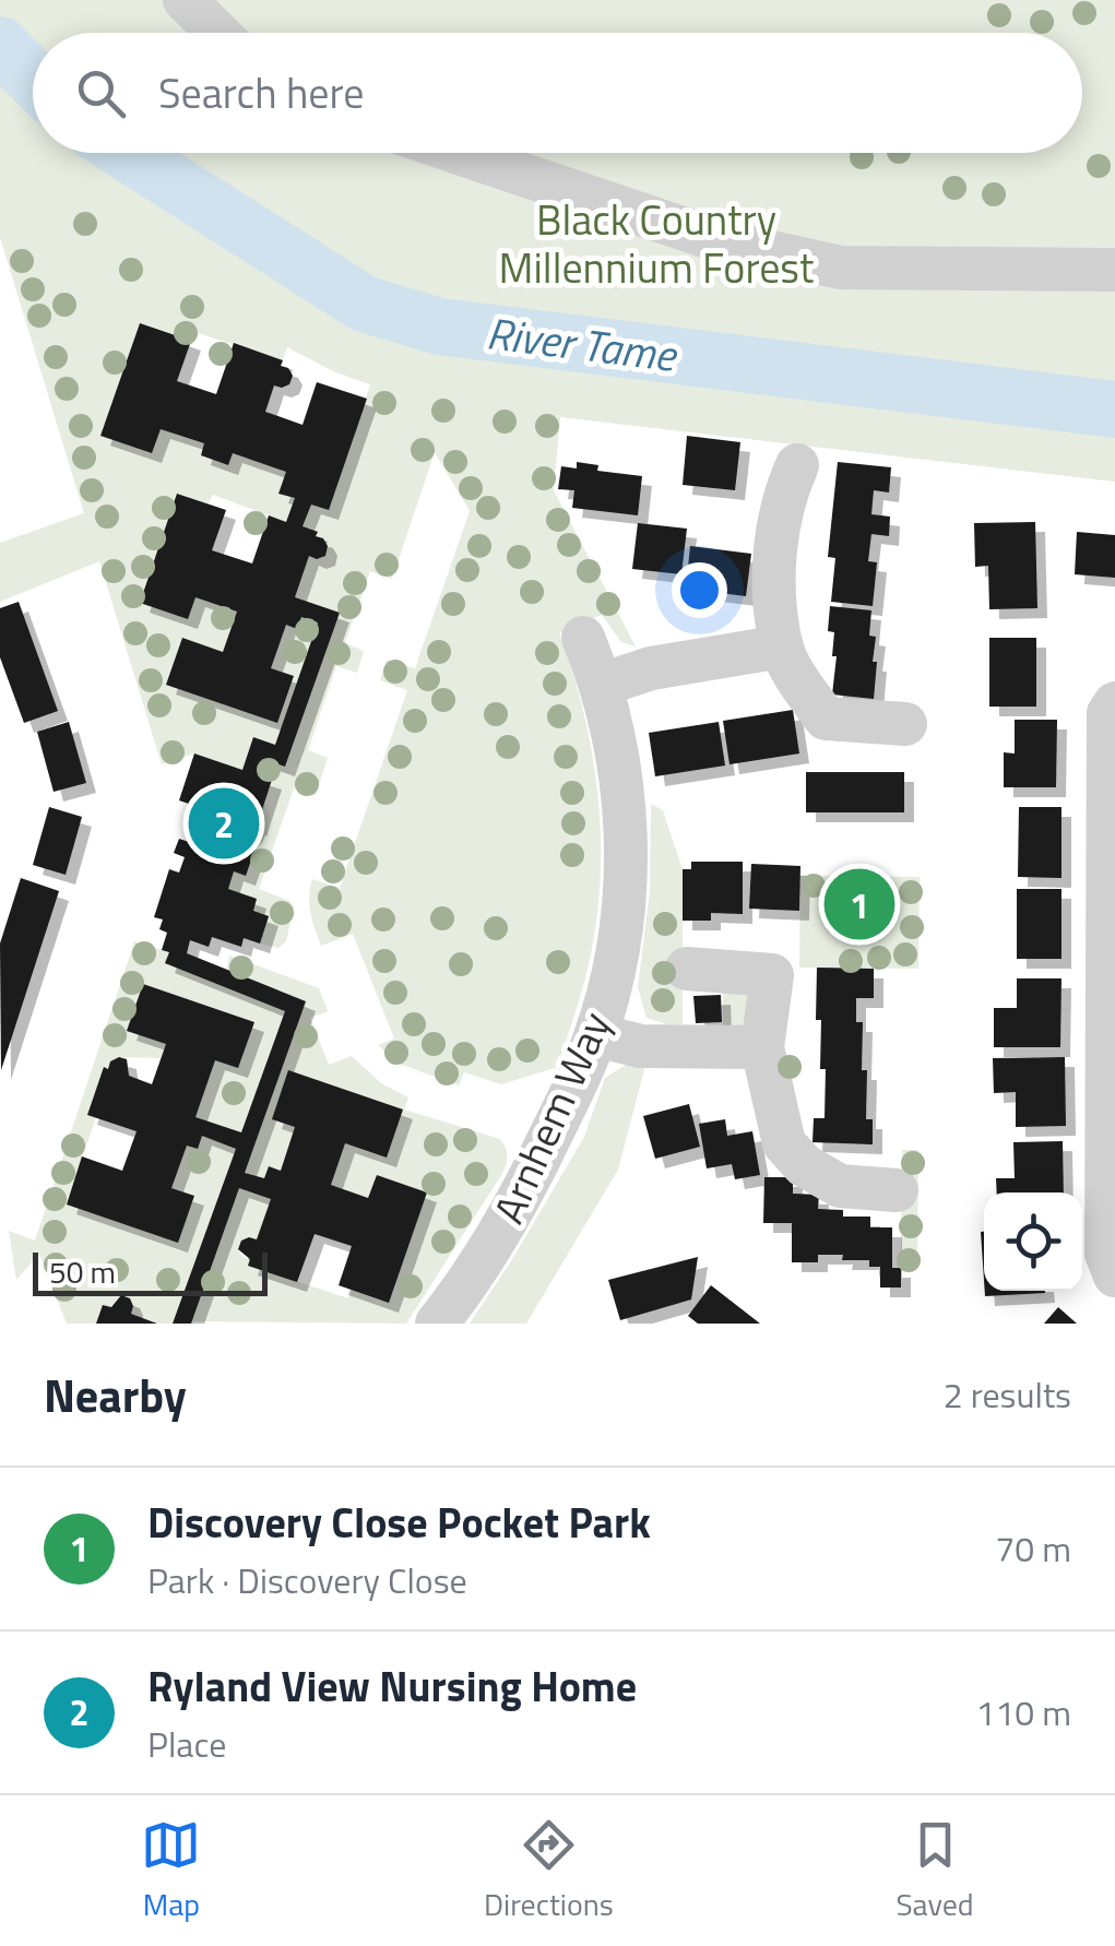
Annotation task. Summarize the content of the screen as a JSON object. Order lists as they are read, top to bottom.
{
  "streets": {
    "street": ["Arnhem Way"]
  },
  "water": ["River Tame"],
  "parks": ["Black Country Millennium Forest"],
  "scale_bar": "50 m",
  "page": {
    "search": "Search here",
    "pins": ["2", "1"],
    "scale": "50 m",
    "heading": ["Nearby", "2 results"],
    "list": [
      {
        "mark": "1",
        "name": "Discovery Close Pocket Park",
        "note": "Park · Discovery Close",
        "value": "70 m"
      },
      {
        "mark": "2",
        "name": "Ryland View Nursing Home",
        "note": "Place",
        "value": "110 m"
      }
    ],
    "nav": ["Map", "Directions", "Saved"]
  }
}
